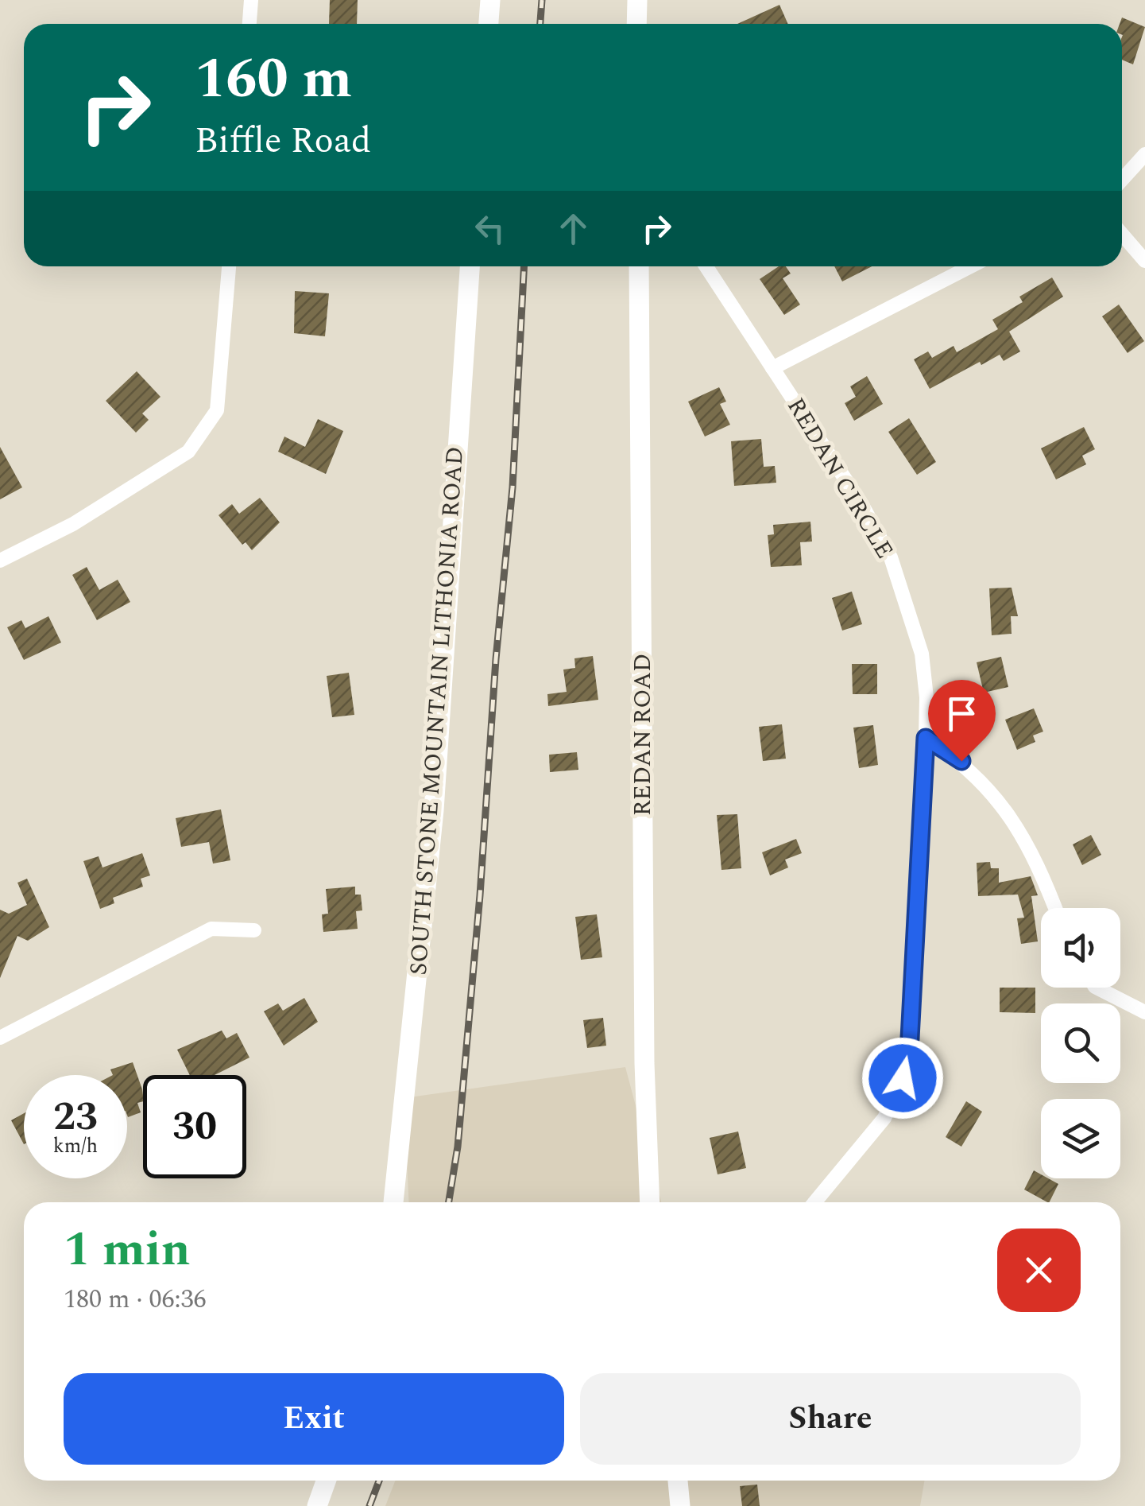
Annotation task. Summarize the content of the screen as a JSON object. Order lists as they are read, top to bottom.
{
  "streets": {
    "main road": ["SOUTH STONE MOUNTAIN LITHONIA ROAD", "REDAN ROAD"],
    "street": ["REDAN CIRCLE"]
  },
  "page": {
    "turn": ["160 m", "Biffle Road"],
    "speed": "23 km/h",
    "limit": "30",
    "heading": ["1 min", "180 m · 06:36"],
    "buttons": ["Exit", "Share"]
  }
}
